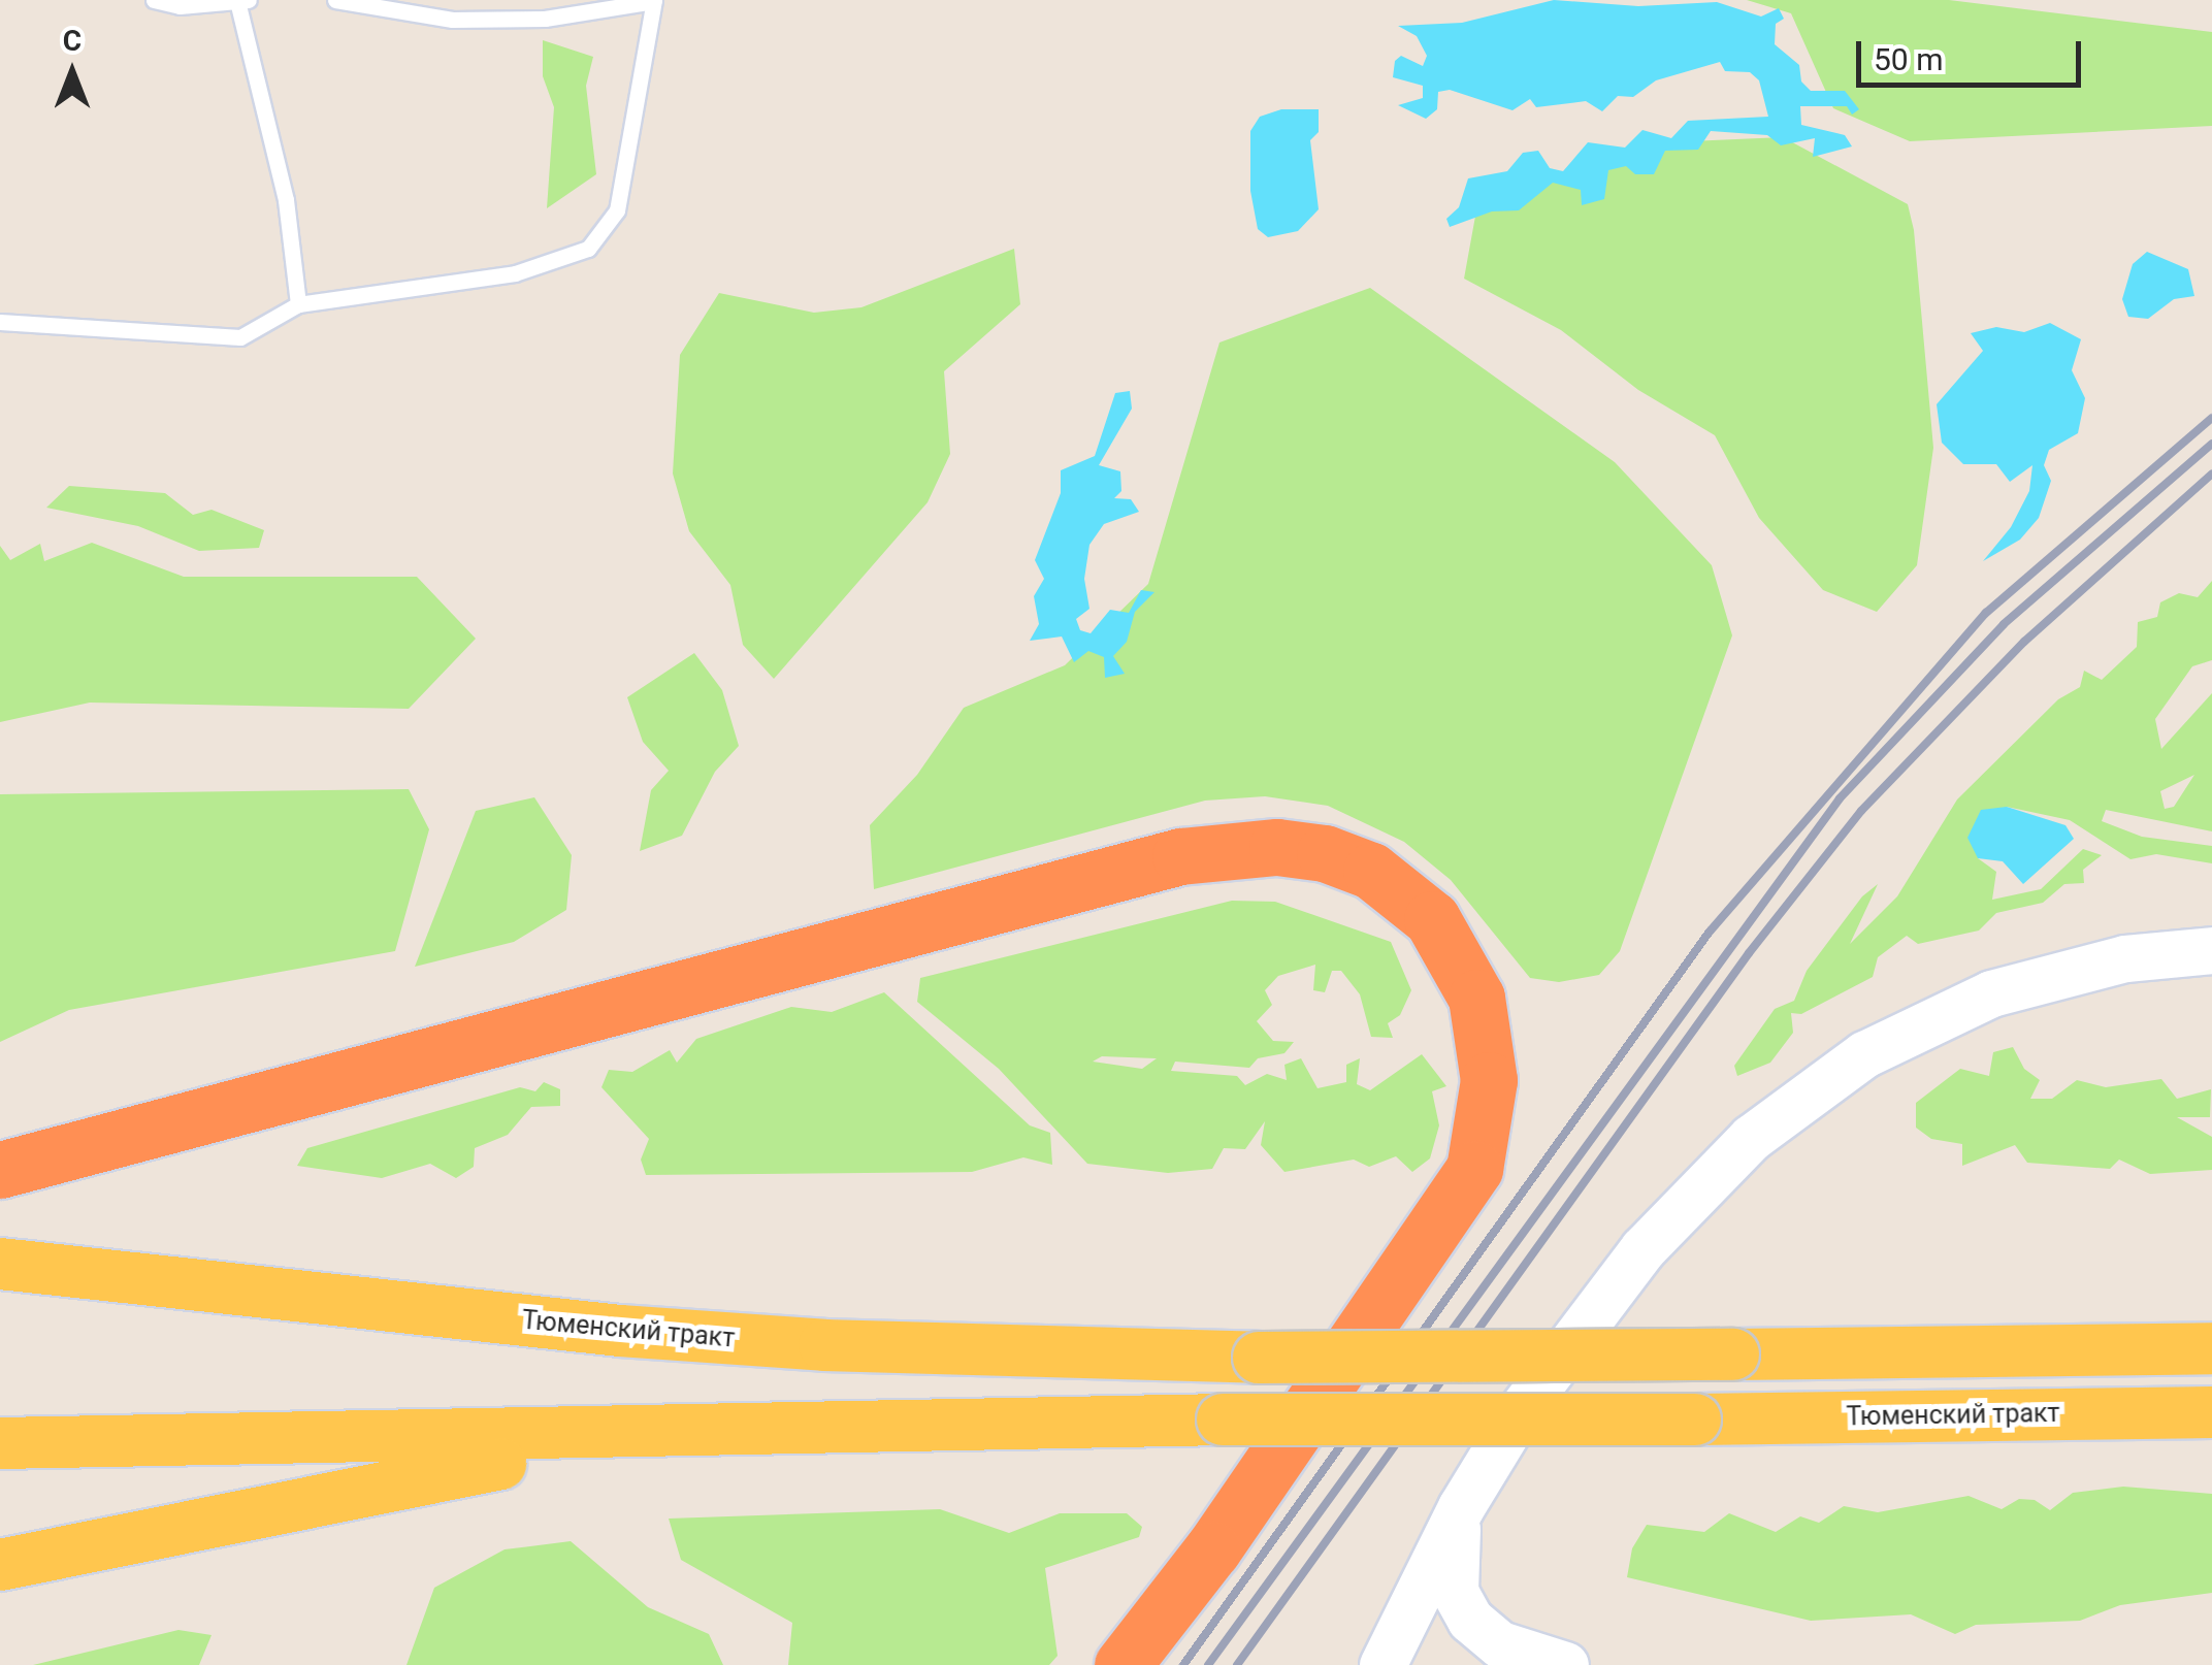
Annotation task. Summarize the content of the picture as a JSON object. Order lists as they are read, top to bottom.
{
  "streets": {
    "main road": ["Тюменский тракт"]
  },
  "scale_bar": "50 m",
  "north": "top"
}
